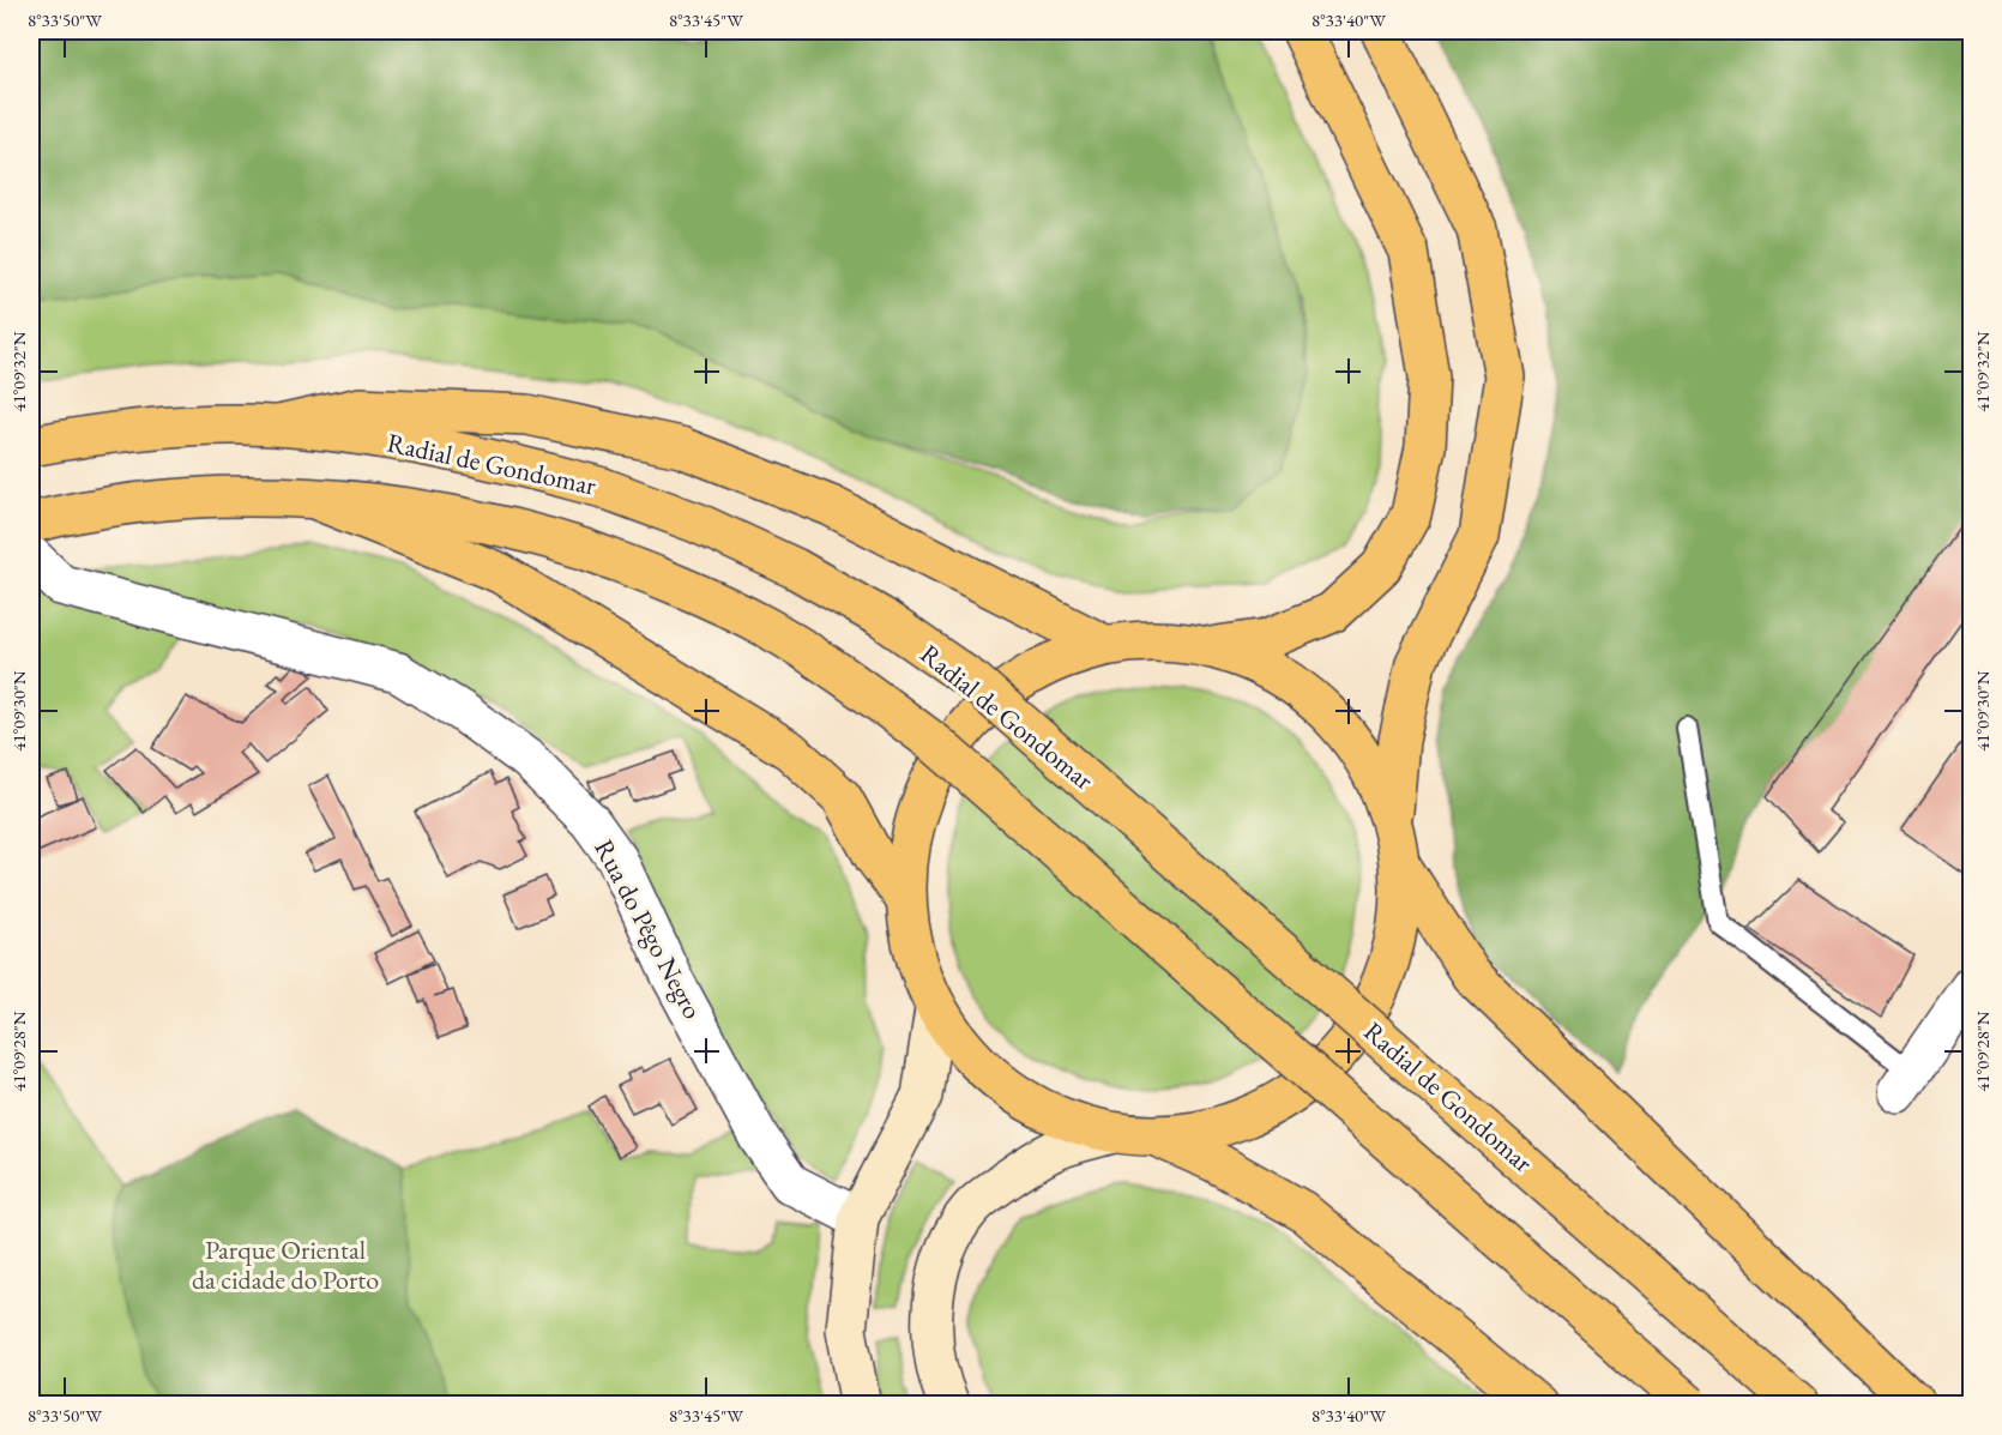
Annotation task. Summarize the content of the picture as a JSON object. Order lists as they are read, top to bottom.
{
  "streets": {
    "main road": ["Radial de Gondomar"],
    "street": ["Rua do Pêgo Negro"]
  },
  "parks": ["Parque Oriental da cidade do Porto"],
  "coordinates": [
    "8°33'50\"W",
    "8°33'45\"W",
    "8°33'40\"W",
    "41°09'32\"N",
    "41°09'30\"N",
    "41°09'28\"N"
  ]
}
